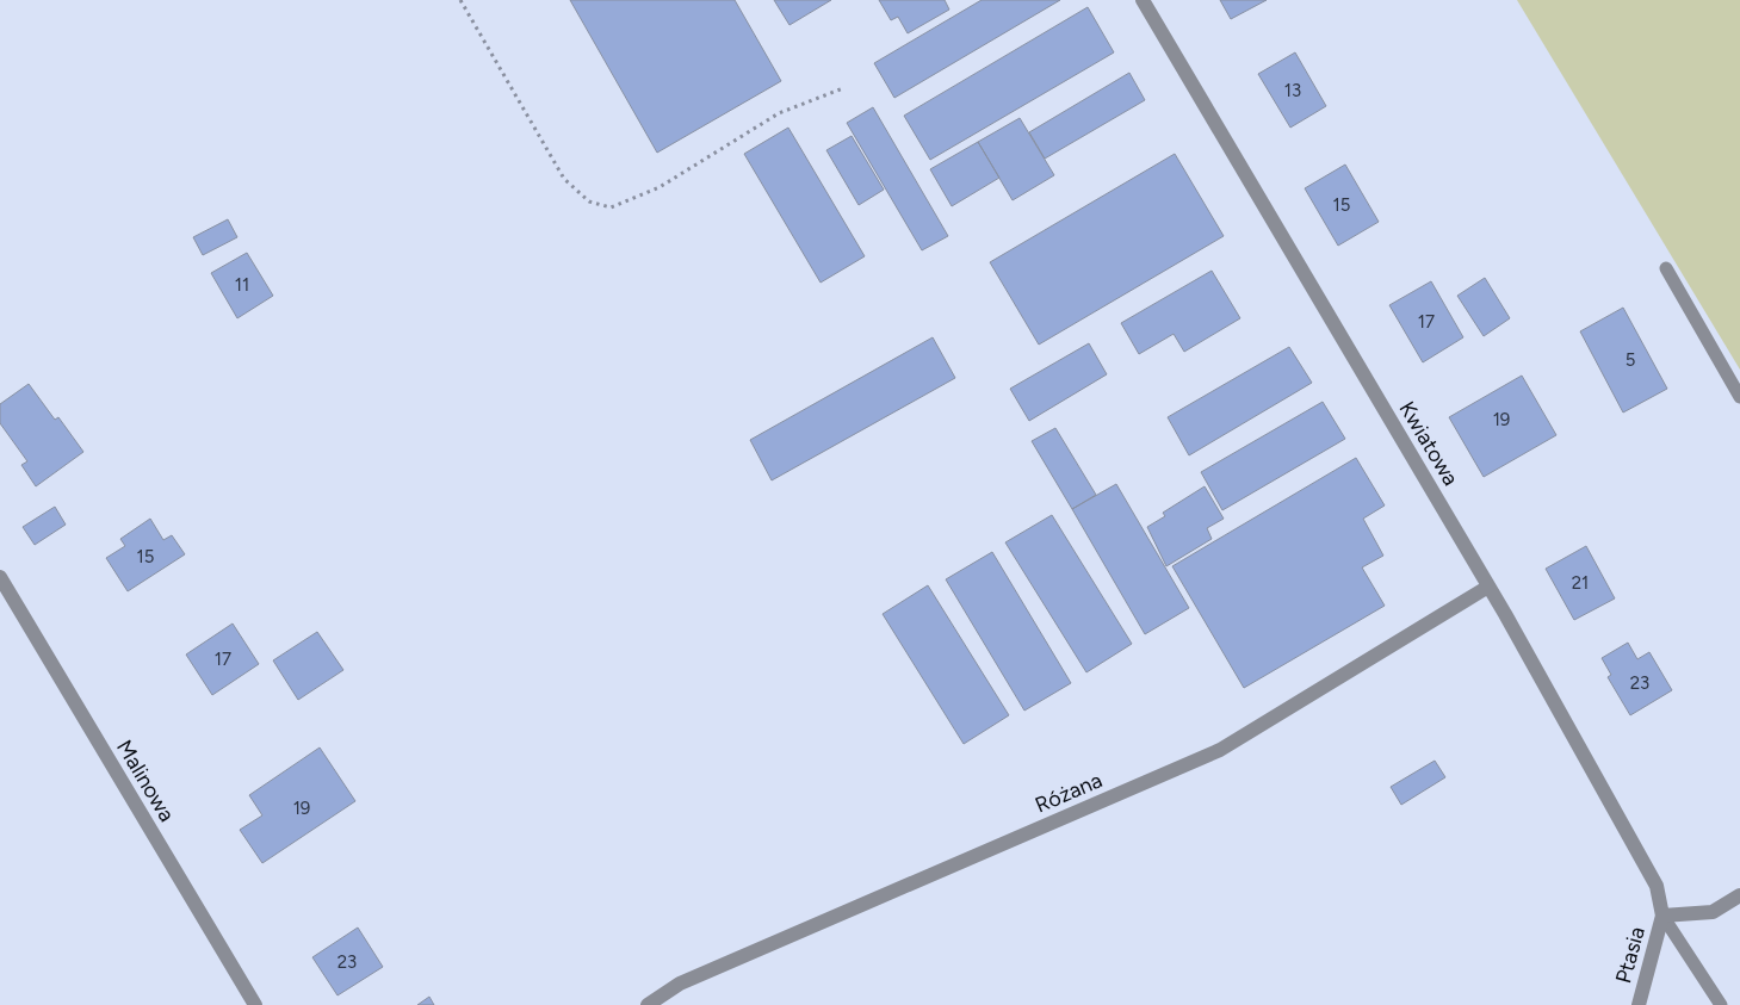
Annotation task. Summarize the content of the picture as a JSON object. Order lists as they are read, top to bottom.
{
  "streets": {
    "street": [
      "Kwiatowa",
      "Malinowa",
      "Różana",
      "Ptasia"
    ]
  },
  "crossings": [
    ["Kwiatowa", "Różana"],
    ["Kwiatowa", "Ptasia"]
  ],
  "house_numbers": [
    "13",
    "15",
    "11",
    "17",
    "5",
    "19",
    "15",
    "21",
    "17",
    "23",
    "19",
    "23"
  ]
}
